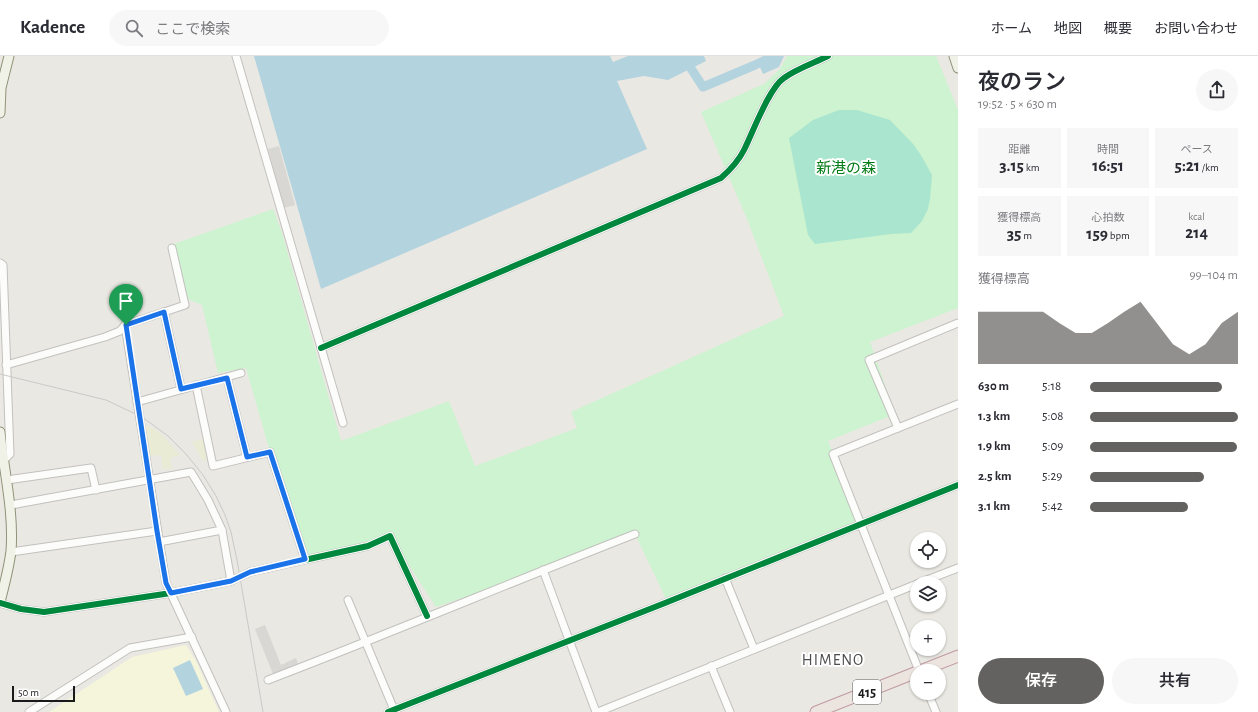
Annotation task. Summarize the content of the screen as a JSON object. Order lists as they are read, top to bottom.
{
  "streets": {
    "highway": ["415"]
  },
  "districts": ["HIMENO"],
  "parks": ["新港の森"],
  "scale_bar": "50 m",
  "page": {
    "header": "Kadence",
    "search": "ここで検索",
    "nav": [
      "ホーム",
      "地図",
      "概要",
      "お問い合わせ"
    ],
    "heading": ["夜のラン", "19:52 · 5 × 630 m"],
    "stats": [
      ["距離", "3.15 km"],
      ["時間", "16:51"],
      ["ペース", "5:21 /km"],
      ["獲得標高", "35 m"],
      ["心拍数", "159 bpm"],
      ["kcal", "214"]
    ],
    "chart": ["獲得標高", "99–104 m"],
    "list": [
      {
        "name": "630 m",
        "note": "5:18"
      },
      {
        "name": "1.3 km",
        "note": "5:08"
      },
      {
        "name": "1.9 km",
        "note": "5:09"
      },
      {
        "name": "2.5 km",
        "note": "5:29"
      },
      {
        "name": "3.1 km",
        "note": "5:42"
      }
    ],
    "map_buttons": ["+", "−"],
    "buttons": ["保存", "共有"],
    "scale": "50 m"
  }
}
